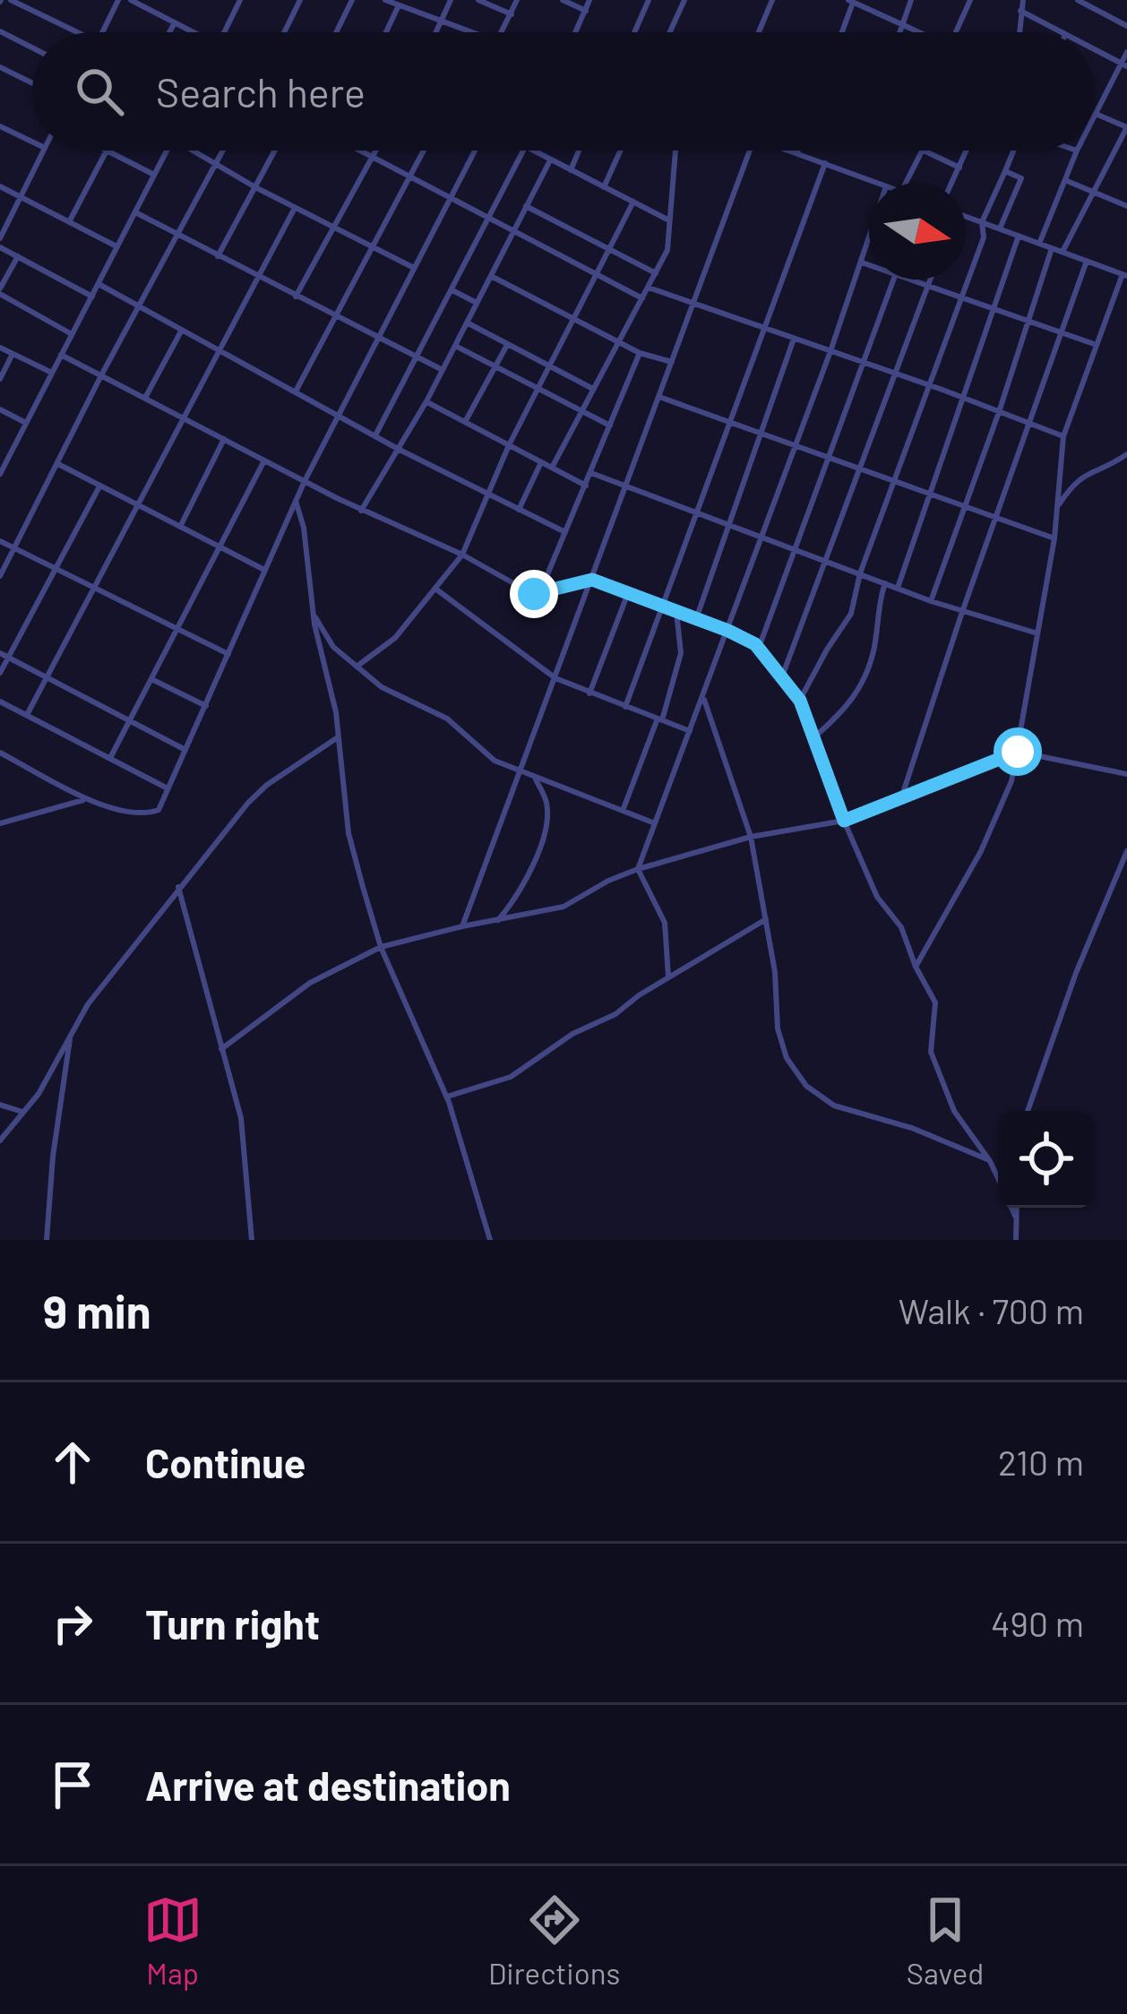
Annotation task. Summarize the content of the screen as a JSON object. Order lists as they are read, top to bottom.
{
  "north": "right",
  "page": {
    "search": "Search here",
    "heading": ["9 min", "Walk · 700 m"],
    "list": [
      ["Continue", "210 m"],
      ["Turn right", "490 m"],
      "Arrive at destination"
    ],
    "nav": ["Map", "Directions", "Saved"]
  }
}
